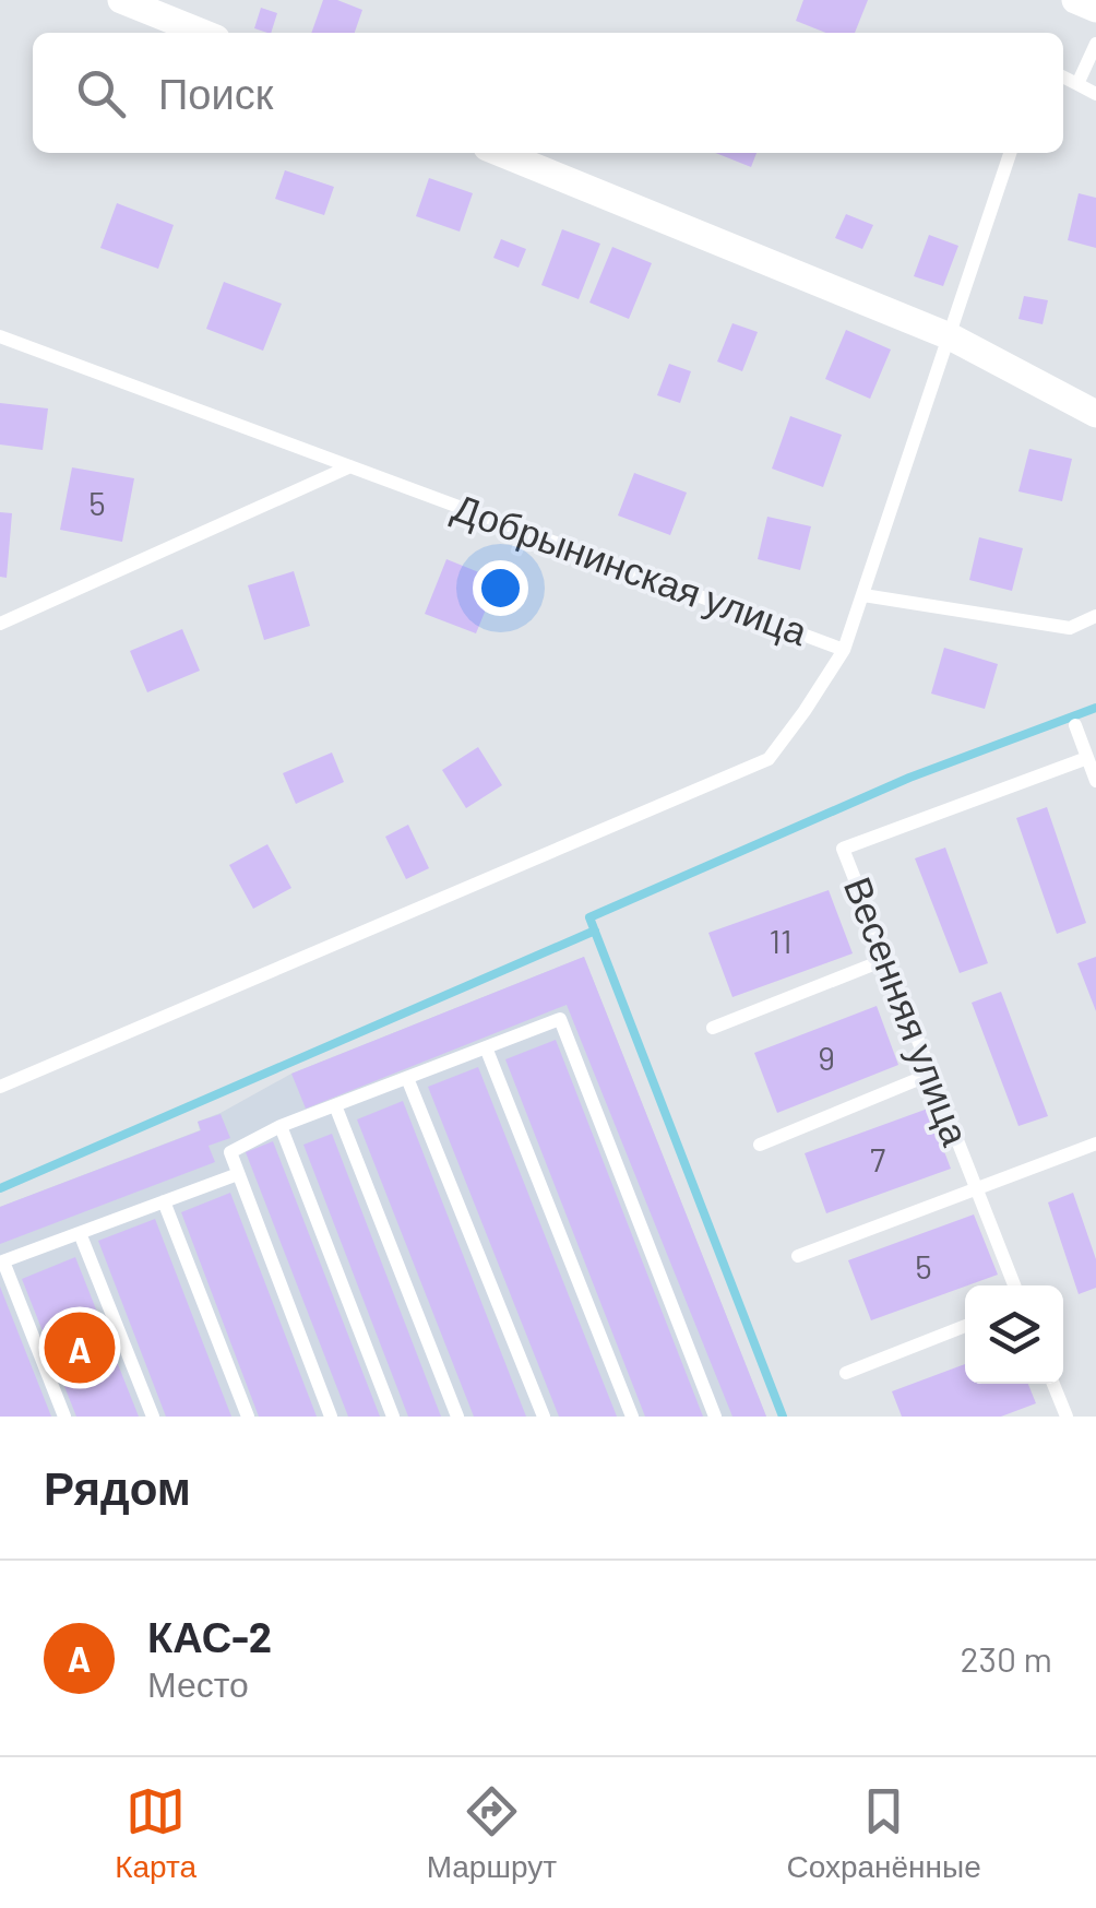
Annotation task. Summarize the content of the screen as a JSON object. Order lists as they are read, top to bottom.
{
  "streets": {
    "lane": ["Добрынинская улица", "Весенняя улица"]
  },
  "house_numbers": [
    "5",
    "11",
    "9",
    "7",
    "5"
  ],
  "page": {
    "search": "Поиск",
    "pins": "A",
    "heading": "Рядом",
    "list": [
      {
        "mark": "A",
        "name": "КАС-2",
        "note": "Место",
        "value": "230 m"
      }
    ],
    "nav": ["Карта", "Маршрут", "Сохранённые"]
  }
}
